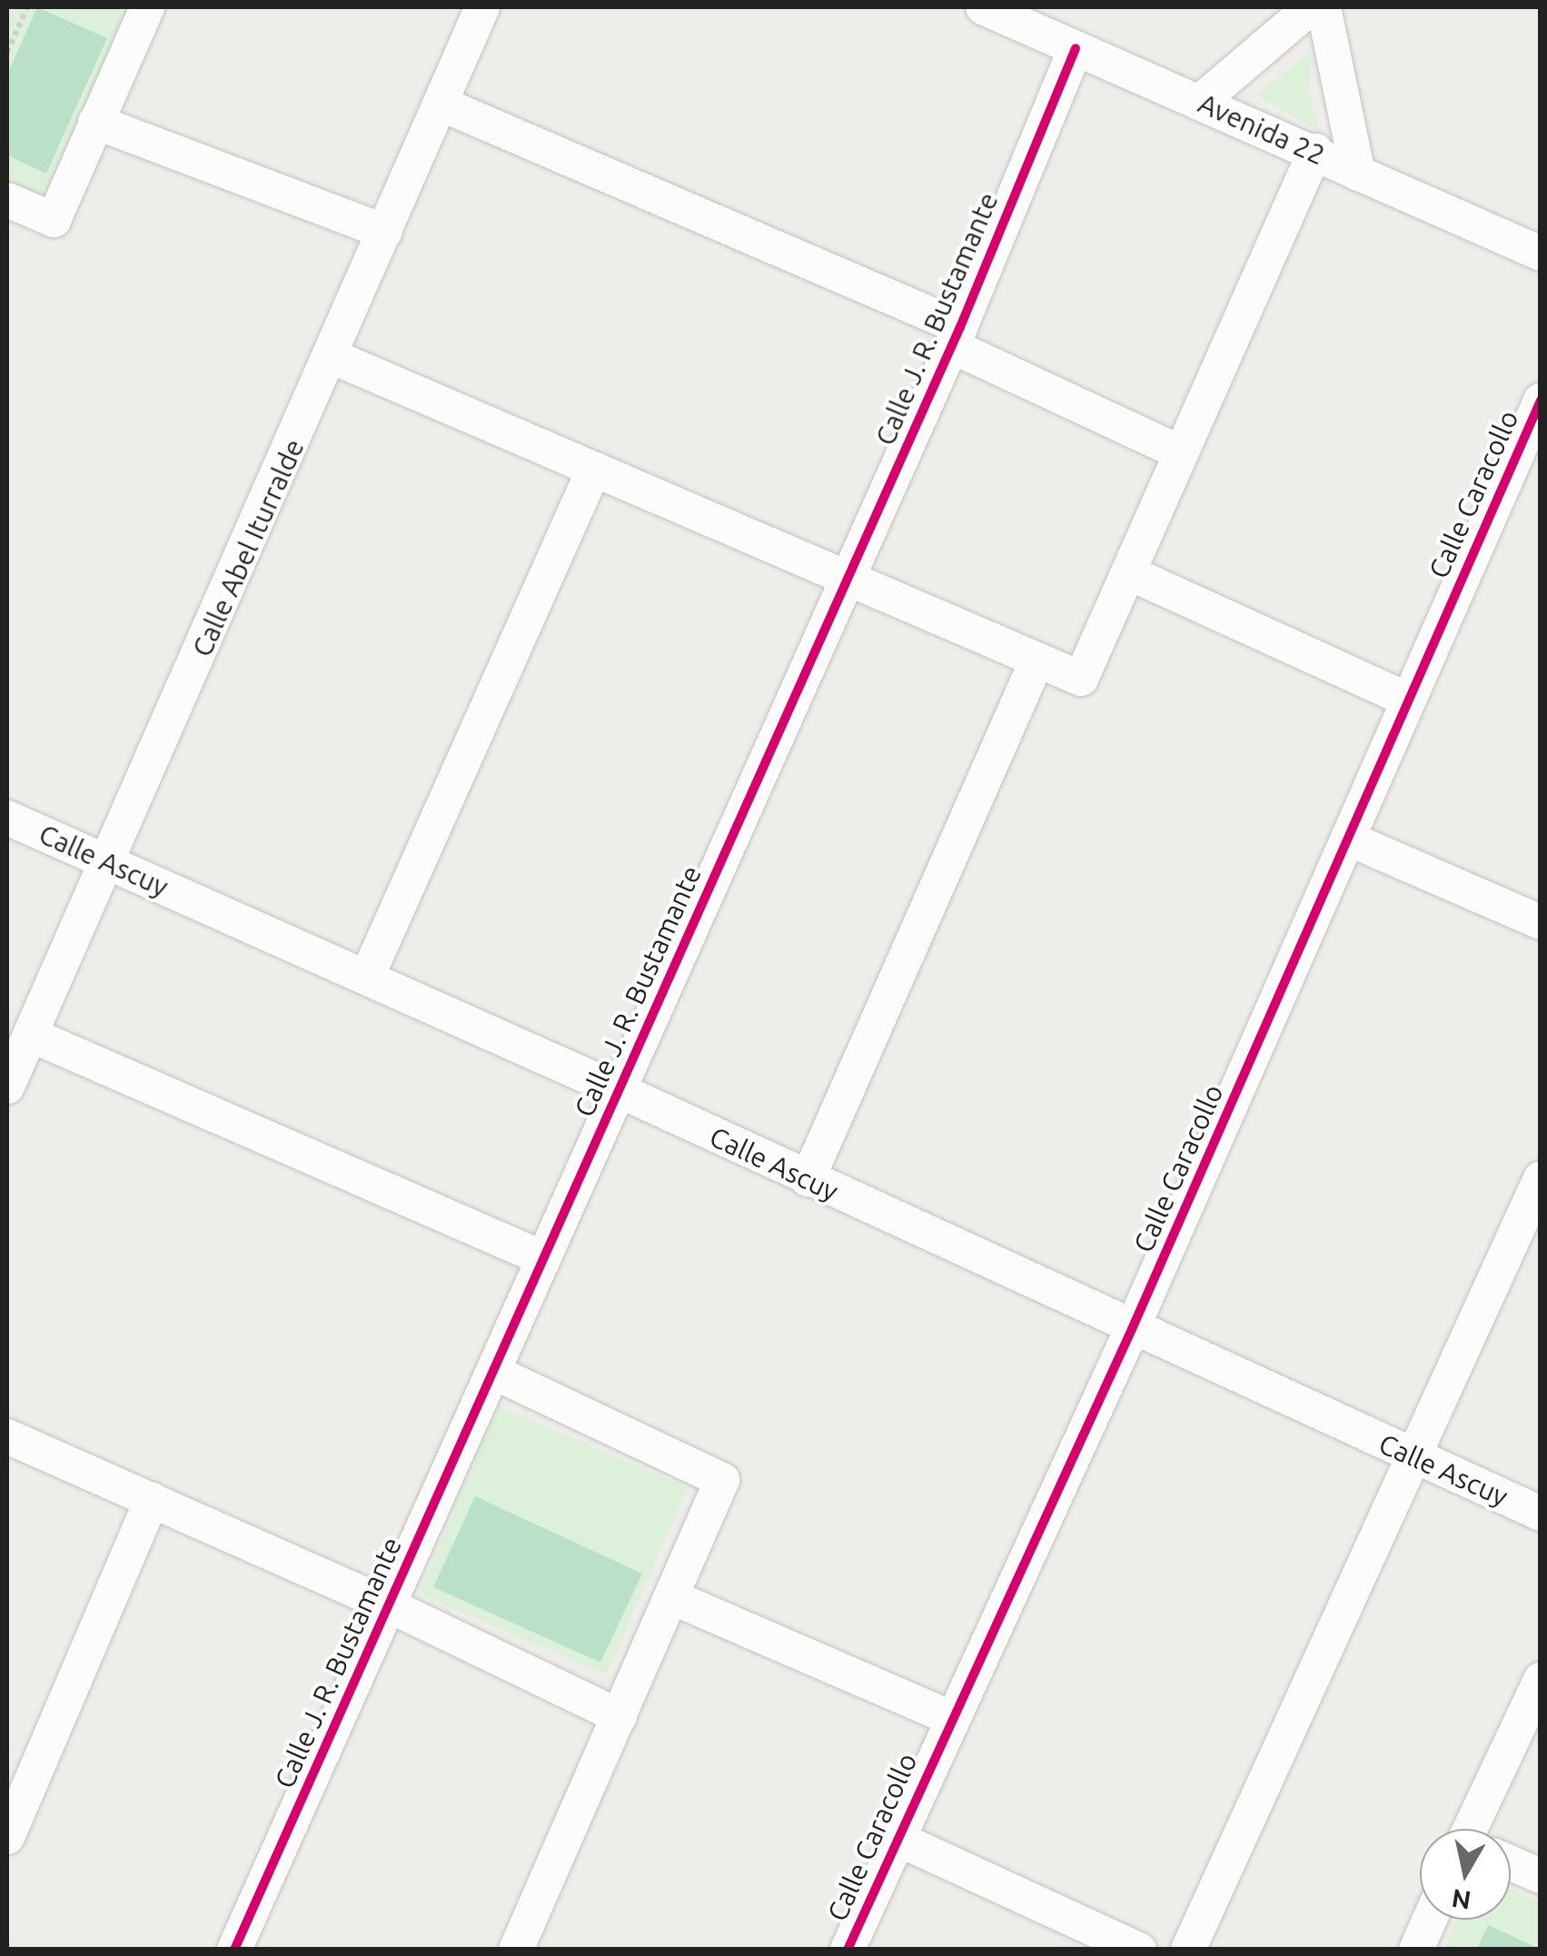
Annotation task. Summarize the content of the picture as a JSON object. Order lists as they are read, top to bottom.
{
  "streets": {
    "street": [
      "Avenida 22",
      "Calle J. R. Bustamante",
      "Calle Caracollo",
      "Calle Abel Iturralde",
      "Calle Ascuy"
    ]
  },
  "crossings": [
    ["Avenida 22", "Calle J. R. Bustamante"],
    ["Calle J. R. Bustamante", "Calle Ascuy"],
    ["Calle Caracollo", "Calle Ascuy"],
    ["Calle Abel Iturralde", "Calle Ascuy"]
  ],
  "north": "bottom"
}
